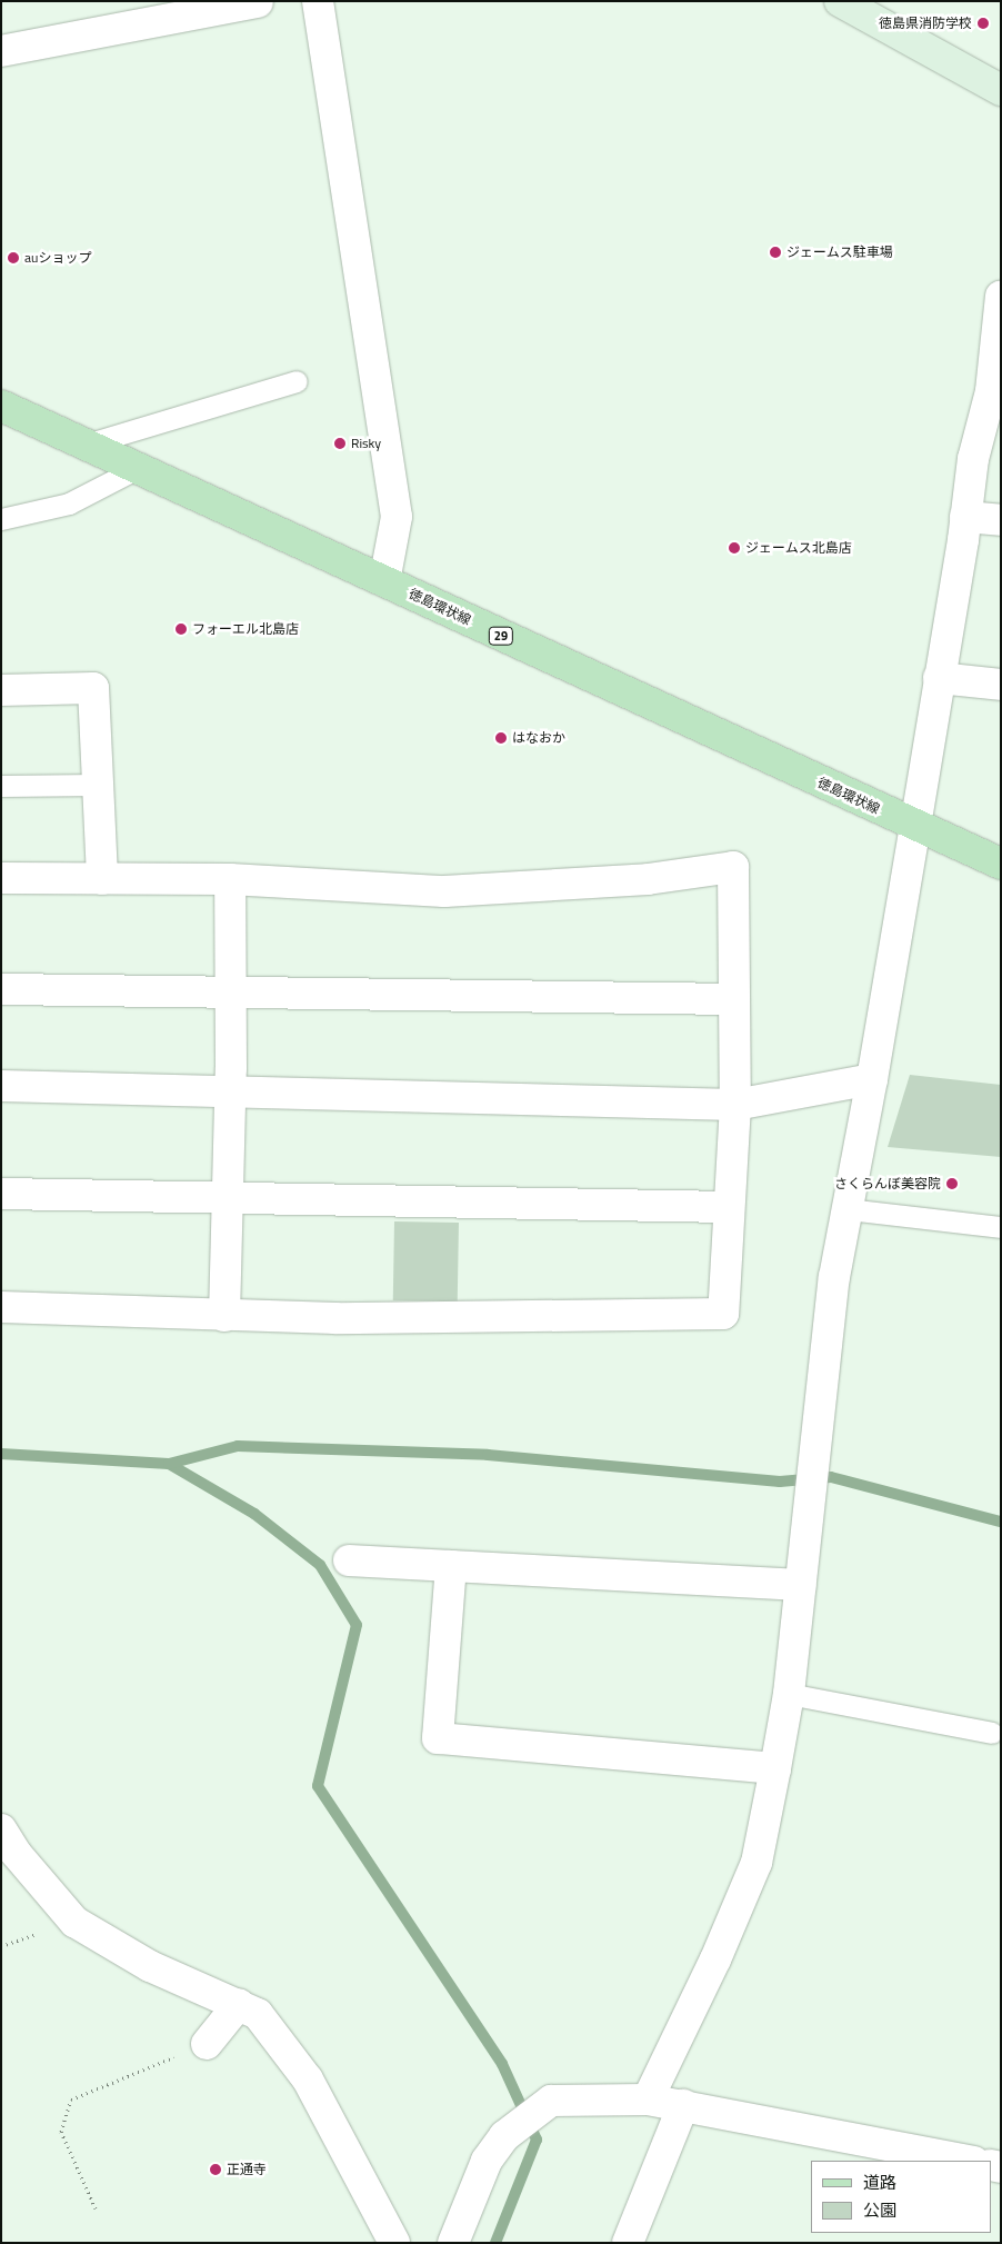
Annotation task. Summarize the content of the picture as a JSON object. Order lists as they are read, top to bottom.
{
  "streets": {
    "main road": ["徳島環状線", "29"]
  },
  "places": [
    "徳島県消防学校",
    "ジェームス駐車場",
    "auショップ",
    "Risky",
    "ジェームス北島店",
    "フォーエル北島店",
    "はなおか",
    "さくらんぼ美容院",
    "正通寺"
  ],
  "legend": ["道路", "公園"]
}
